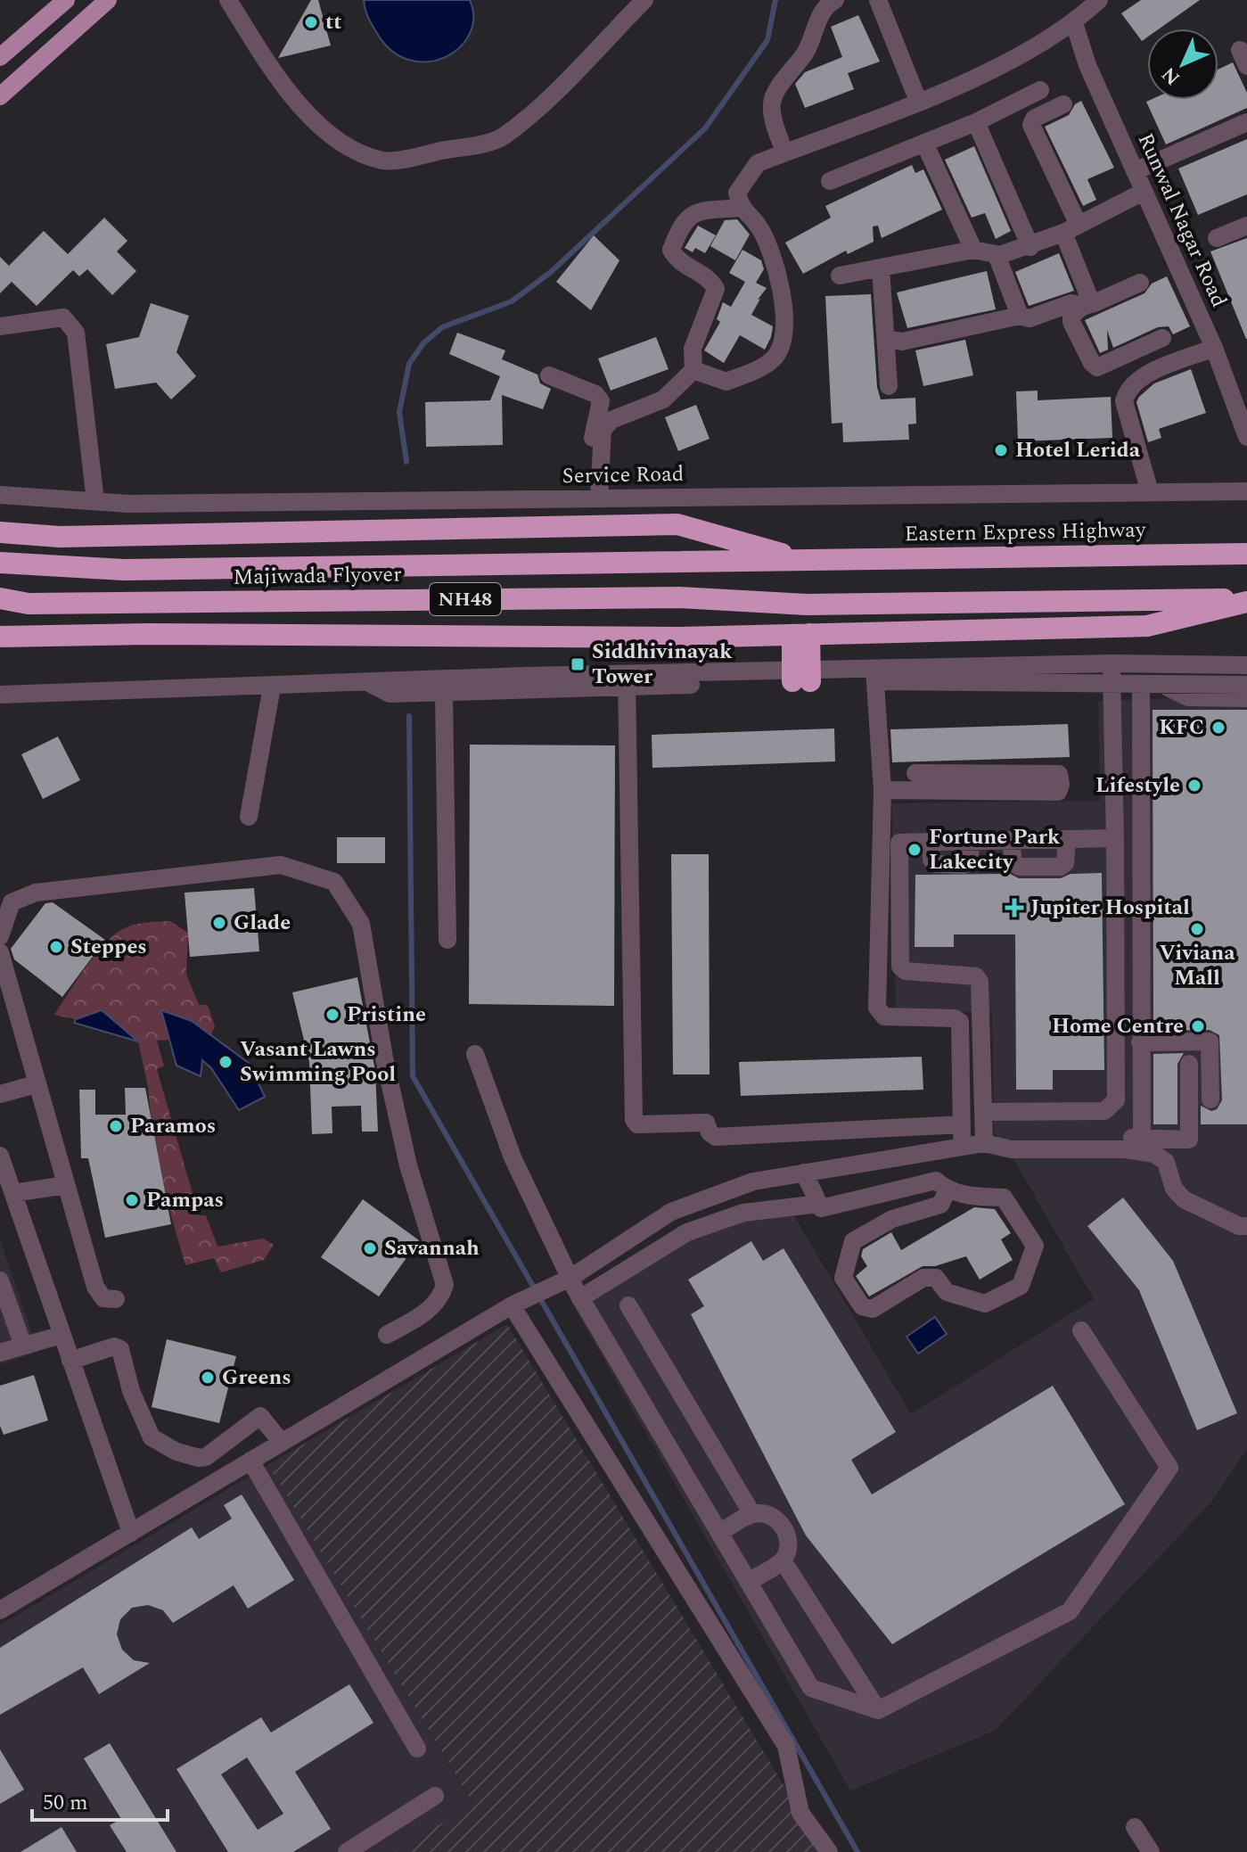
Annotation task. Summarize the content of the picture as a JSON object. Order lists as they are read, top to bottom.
{
  "streets": {
    "highway": ["Eastern Express Highway", "Majiwada Flyover", "NH48"],
    "street": ["Runwal Nagar Road", "Service Road"]
  },
  "crossings": [
    ["Eastern Express Highway", "Majiwada Flyover"]
  ],
  "places": {
    "other": [
      "tt",
      "Hotel Lerida",
      "KFC",
      "Lifestyle",
      "Fortune Park Lakecity",
      "Glade",
      "Viviana Mall",
      "Steppes",
      "Pristine",
      "Home Centre",
      "Vasant Lawns Swimming Pool",
      "Paramos",
      "Pampas",
      "Savannah",
      "Greens"
    ],
    "transit": ["Siddhivinayak Tower"],
    "health": ["Jupiter Hospital"]
  },
  "scale_bar": "50 m",
  "north": "bottom left"
}
